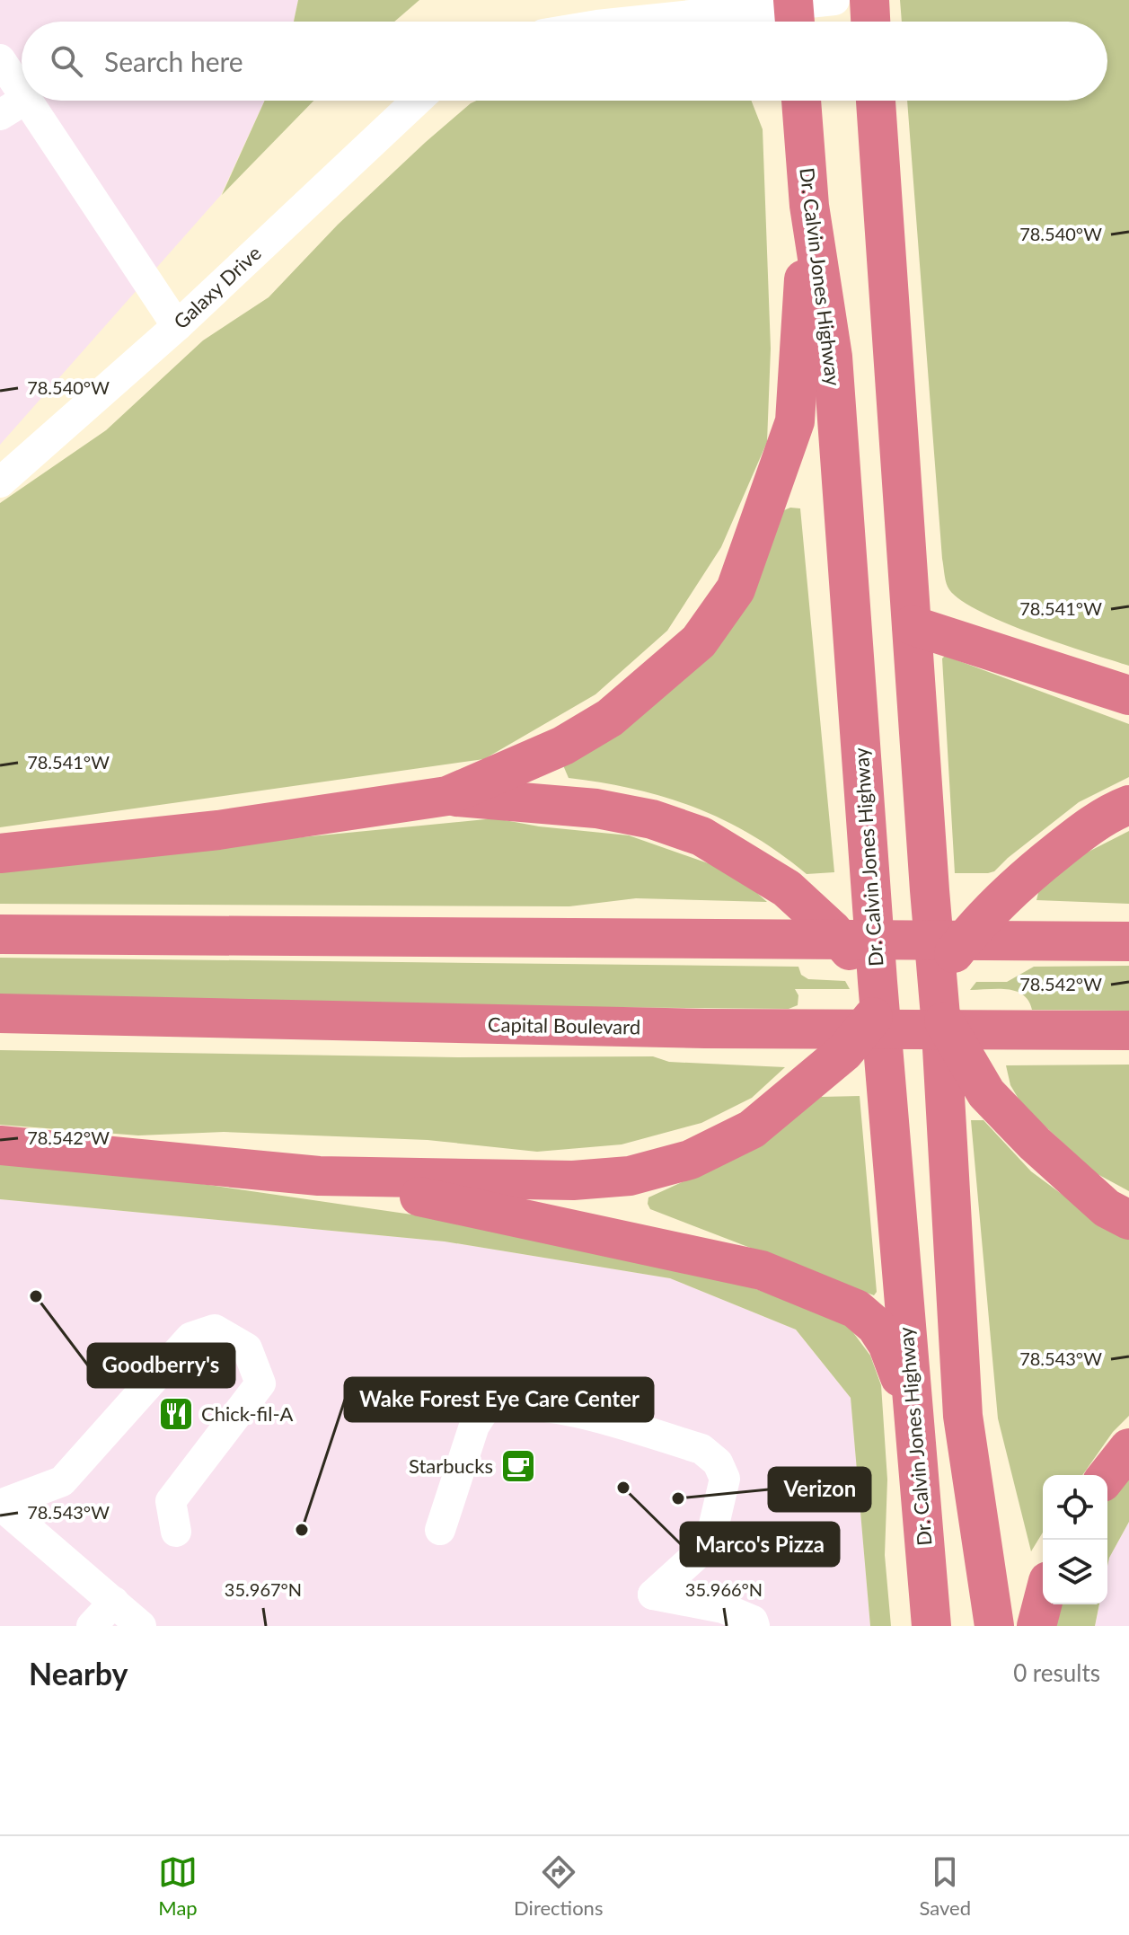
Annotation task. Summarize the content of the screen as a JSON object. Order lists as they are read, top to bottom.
{
  "streets": {
    "highway": ["Dr. Calvin Jones Highway", "Capital Boulevard"],
    "street": ["Galaxy Drive"]
  },
  "places": {
    "other": [
      "Goodberry's",
      "Marco's Pizza",
      "Verizon",
      "Wake Forest Eye Care Center"
    ],
    "restaurant": ["Chick-fil-A"],
    "cafe": ["Starbucks"]
  },
  "page": {
    "search": "Search here",
    "heading": ["Nearby", "0 results"],
    "nav": ["Map", "Directions", "Saved"]
  },
  "coordinates": [
    "78.540°W",
    "78.541°W",
    "78.542°W",
    "78.543°W",
    "35.967°N",
    "35.966°N"
  ]
}
